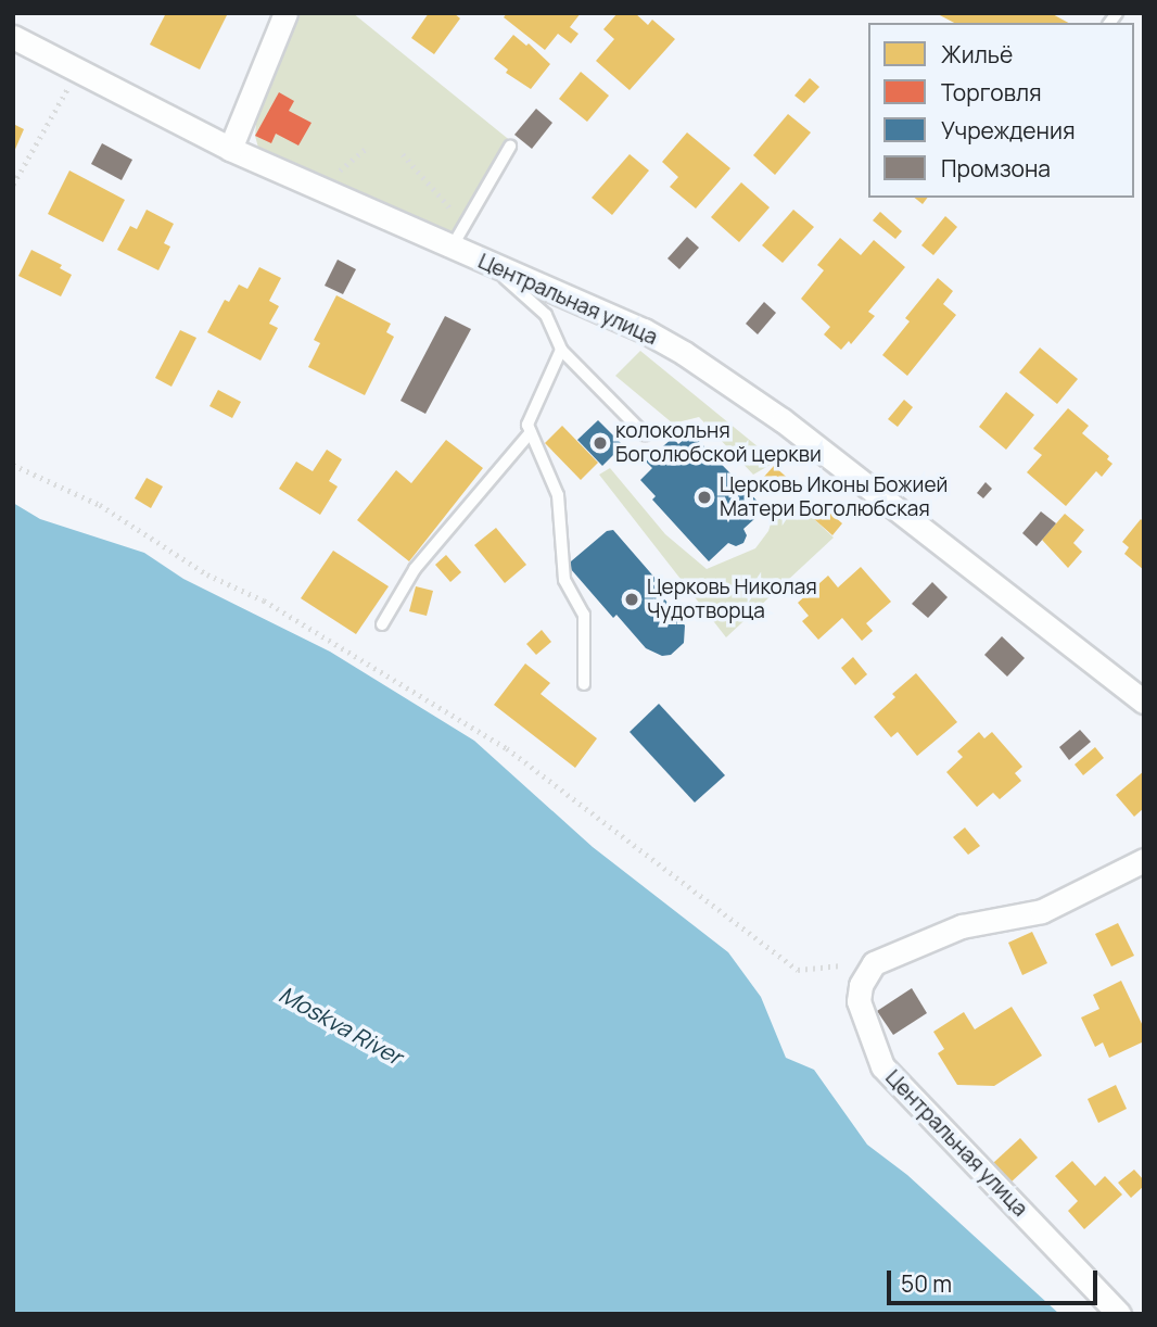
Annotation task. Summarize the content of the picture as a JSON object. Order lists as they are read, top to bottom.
{
  "streets": {
    "street": ["Центральная улица"]
  },
  "water": ["Moskva River"],
  "places": ["колокольня Боголюбской церкви", "Церковь Иконы Божией Матери Боголюбская", "Церковь Николая Чудотворца"],
  "legend": [
    "Жильё",
    "Торговля",
    "Учреждения",
    "Промзона"
  ],
  "scale_bar": "50 m"
}
